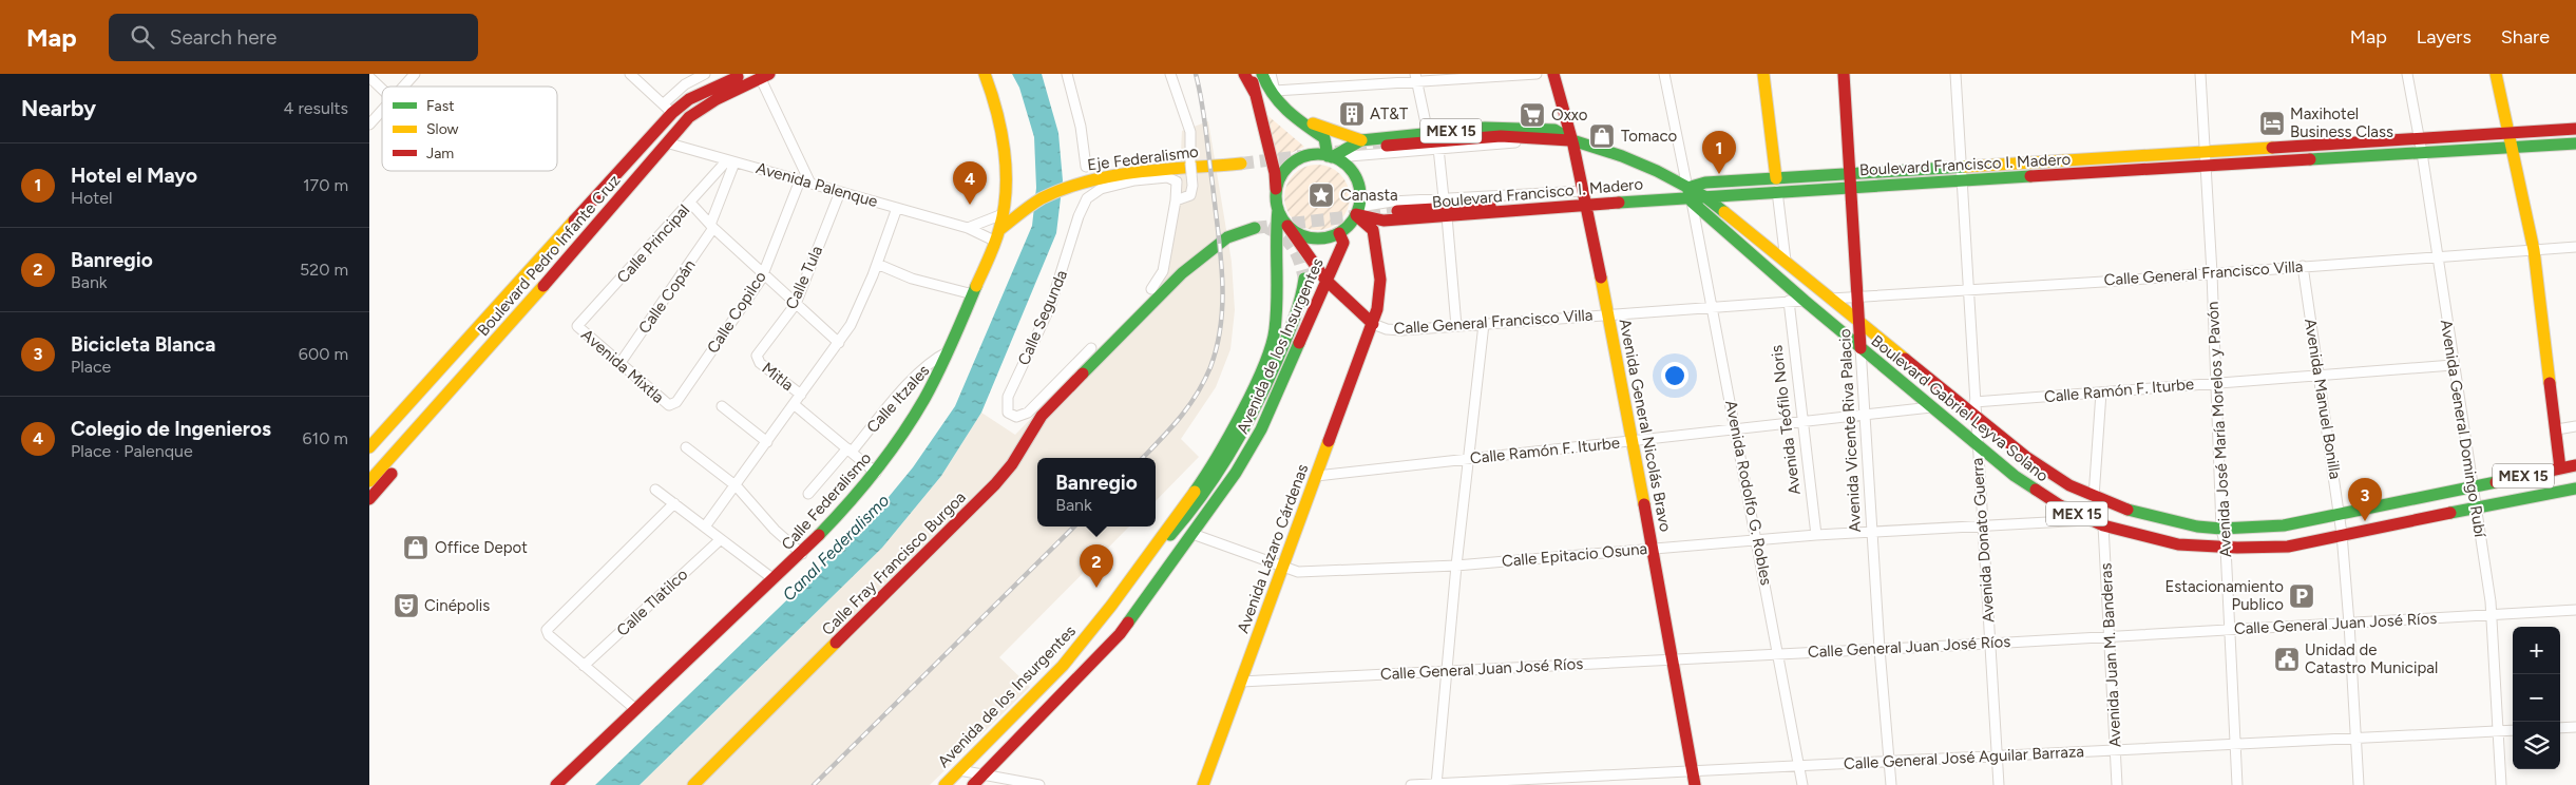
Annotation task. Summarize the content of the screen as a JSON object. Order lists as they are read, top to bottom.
{
  "streets": {
    "main road": [
      "MEX 15",
      "Eje Federalismo",
      "Boulevard Francisco I. Madero",
      "Boulevard Pedro Infante Cruz",
      "Avenida de los Insurgentes",
      "Boulevard Gabriel Leyva Solano",
      "Avenida General Nicolás Bravo",
      "Avenida Vicente Riva Palacio",
      "Calle Federalismo",
      "Avenida Lázaro Cárdenas",
      "Calle Fray Francisco Burgoa"
    ],
    "street": [
      "Avenida Palenque",
      "Calle Principal",
      "Calle General Francisco Villa",
      "Calle Tula",
      "Calle Copán",
      "Calle Copilco",
      "Calle Segunda",
      "Avenida Mixtla",
      "Mitla",
      "Calle Ramón F. Iturbe",
      "Calle Itzales",
      "Avenida Manuel Bonilla",
      "Avenida Teófilo Noris",
      "Avenida General Domingo Rubí",
      "Avenida José María Morelos y Pavón",
      "Avenida Rodolfo G. Robles",
      "Avenida Donato Guerra",
      "Calle Epitacio Osuna",
      "Calle Tlatilco",
      "Calle General Juan José Ríos",
      "Avenida Juan M. Banderas",
      "Calle General José Aguilar Barraza"
    ]
  },
  "crossings": [
    ["Eje Federalismo", "Avenida Palenque"],
    ["Eje Federalismo", "Calle Federalismo"],
    ["Boulevard Francisco I. Madero", "Avenida de los Insurgentes"],
    ["Boulevard Francisco I. Madero", "Boulevard Gabriel Leyva Solano"],
    ["Boulevard Francisco I. Madero", "Avenida General Nicolás Bravo"],
    ["Boulevard Francisco I. Madero", "Avenida General Domingo Rubí"],
    ["Boulevard Francisco I. Madero", "Avenida José María Morelos y Pavón"],
    ["Boulevard Francisco I. Madero", "Avenida Vicente Riva Palacio"],
    ["Boulevard Francisco I. Madero", "Avenida Rodolfo G. Robles"],
    ["Boulevard Francisco I. Madero", "Avenida Donato Guerra"],
    ["Boulevard Francisco I. Madero", "Avenida Lázaro Cárdenas"],
    ["Avenida Palenque", "Calle Principal"],
    ["Avenida Palenque", "Boulevard Pedro Infante Cruz"],
    ["Avenida Palenque", "Calle Tula"],
    ["Avenida Palenque", "Calle Copán"],
    ["Avenida Palenque", "Calle Copilco"],
    ["Avenida Palenque", "Calle Federalismo"],
    ["Calle Principal", "Calle Copán"],
    ["Calle Principal", "Avenida Mixtla"],
    ["Calle General Francisco Villa", "Avenida Manuel Bonilla"],
    ["Calle General Francisco Villa", "Boulevard Gabriel Leyva Solano"],
    ["Calle General Francisco Villa", "Avenida Teófilo Noris"],
    ["Calle General Francisco Villa", "Avenida General Nicolás Bravo"],
    ["Calle General Francisco Villa", "Avenida General Domingo Rubí"],
    ["Calle General Francisco Villa", "Avenida José María Morelos y Pavón"],
    ["Calle General Francisco Villa", "Avenida Vicente Riva Palacio"],
    ["Calle General Francisco Villa", "Avenida Rodolfo G. Robles"],
    ["Calle General Francisco Villa", "Avenida Donato Guerra"],
    ["Calle General Francisco Villa", "Avenida Lázaro Cárdenas"],
    ["Calle Tula", "Mitla"],
    ["Calle Copán", "Avenida Mixtla"],
    ["Calle Copilco", "Avenida Mixtla"],
    ["Avenida de los Insurgentes", "Boulevard Gabriel Leyva Solano"],
    ["Avenida de los Insurgentes", "Avenida Lázaro Cárdenas"],
    ["Avenida de los Insurgentes", "Calle Epitacio Osuna"],
    ["Calle Ramón F. Iturbe", "Avenida Manuel Bonilla"],
    ["Calle Ramón F. Iturbe", "Boulevard Gabriel Leyva Solano"],
    ["Calle Ramón F. Iturbe", "Avenida Teófilo Noris"],
    ["Calle Ramón F. Iturbe", "Avenida General Nicolás Bravo"],
    ["Calle Ramón F. Iturbe", "Avenida General Domingo Rubí"],
    ["Calle Ramón F. Iturbe", "Avenida José María Morelos y Pavón"],
    ["Calle Ramón F. Iturbe", "Avenida Vicente Riva Palacio"],
    ["Calle Ramón F. Iturbe", "Avenida Rodolfo G. Robles"],
    ["Calle Ramón F. Iturbe", "Avenida Donato Guerra"],
    ["Calle Ramón F. Iturbe", "Avenida Lázaro Cárdenas"],
    ["Calle Itzales", "Calle Federalismo"],
    ["Avenida Manuel Bonilla", "Boulevard Gabriel Leyva Solano"],
    ["Avenida Manuel Bonilla", "Calle General Juan José Ríos"],
    ["Avenida Manuel Bonilla", "Calle General José Aguilar Barraza"],
    ["Boulevard Gabriel Leyva Solano", "Avenida General Nicolás Bravo"],
    ["Boulevard Gabriel Leyva Solano", "Avenida General Domingo Rubí"],
    ["Boulevard Gabriel Leyva Solano", "Avenida José María Morelos y Pavón"],
    ["Boulevard Gabriel Leyva Solano", "Avenida Vicente Riva Palacio"],
    ["Boulevard Gabriel Leyva Solano", "Avenida Rodolfo G. Robles"],
    ["Boulevard Gabriel Leyva Solano", "Avenida Donato Guerra"],
    ["Boulevard Gabriel Leyva Solano", "Avenida Lázaro Cárdenas"],
    ["Boulevard Gabriel Leyva Solano", "Calle Epitacio Osuna"],
    ["Boulevard Gabriel Leyva Solano", "Avenida Juan M. Banderas"],
    ["Avenida Teófilo Noris", "Calle Epitacio Osuna"],
    ["Avenida General Nicolás Bravo", "Calle Epitacio Osuna"],
    ["Avenida General Nicolás Bravo", "Calle General Juan José Ríos"],
    ["Avenida General Nicolás Bravo", "Calle General José Aguilar Barraza"],
    ["Avenida General Domingo Rubí", "Calle General Juan José Ríos"],
    ["Avenida General Domingo Rubí", "Calle General José Aguilar Barraza"],
    ["Avenida José María Morelos y Pavón", "Calle General Juan José Ríos"],
    ["Avenida José María Morelos y Pavón", "Calle General José Aguilar Barraza"],
    ["Avenida Vicente Riva Palacio", "Calle Epitacio Osuna"],
    ["Avenida Vicente Riva Palacio", "Calle General Juan José Ríos"],
    ["Avenida Vicente Riva Palacio", "Calle General José Aguilar Barraza"],
    ["Avenida Rodolfo G. Robles", "Calle Epitacio Osuna"],
    ["Avenida Rodolfo G. Robles", "Calle General Juan José Ríos"],
    ["Avenida Rodolfo G. Robles", "Calle General José Aguilar Barraza"],
    ["Avenida Donato Guerra", "Calle Epitacio Osuna"],
    ["Avenida Donato Guerra", "Calle General Juan José Ríos"],
    ["Avenida Donato Guerra", "Calle General José Aguilar Barraza"],
    ["Avenida Lázaro Cárdenas", "Calle Epitacio Osuna"],
    ["Avenida Lázaro Cárdenas", "Calle General Juan José Ríos"],
    ["Calle General Juan José Ríos", "Avenida Juan M. Banderas"],
    ["Avenida Juan M. Banderas", "Calle General José Aguilar Barraza"]
  ],
  "water": ["Canal Federalismo"],
  "places": {
    "building": ["AT&T"],
    "supermarket": ["Oxxo"],
    "hotel": ["Maxihotel Business Class"],
    "shop": ["Tomaco", "Office Depot"],
    "place": ["Canasta"],
    "parking": ["Estacionamiento Publico"],
    "theatre": ["Cinépolis"],
    "public building": ["Unidad de Catastro Municipal"]
  },
  "legend": ["Fast", "Slow", "Jam"],
  "page": {
    "header": "Map",
    "search": "Search here",
    "nav": ["Map", "Layers", "Share"],
    "heading": ["Nearby", "4 results"],
    "pins": [
      "1",
      "4",
      "3",
      "2"
    ],
    "list": [
      {
        "mark": "1",
        "name": "Hotel el Mayo",
        "note": "Hotel",
        "value": "170 m"
      },
      {
        "mark": "2",
        "name": "Banregio",
        "note": "Bank",
        "value": "520 m"
      },
      {
        "mark": "3",
        "name": "Bicicleta Blanca",
        "note": "Place",
        "value": "600 m"
      },
      {
        "mark": "4",
        "name": "Colegio de Ingenieros",
        "note": "Place · Palenque",
        "value": "610 m"
      }
    ],
    "popup": ["Banregio", "Bank"],
    "map_buttons": ["+", "−"]
  }
}
